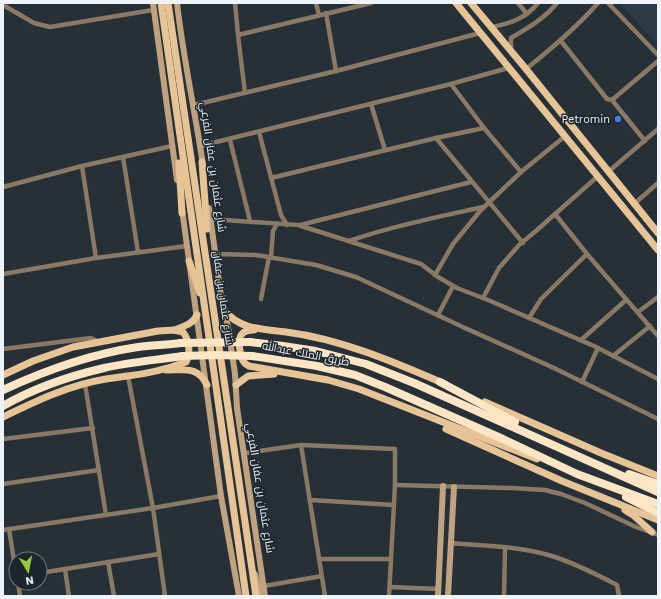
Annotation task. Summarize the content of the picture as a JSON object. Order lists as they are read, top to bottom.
{
  "streets": {
    "highway": ["طريق الملك عبدالله"],
    "main road": ["شارع عثمان بن عفان الفرعي", "شارع عثمان بن عفان"]
  },
  "places": ["Petromin"],
  "north": "bottom"
}
